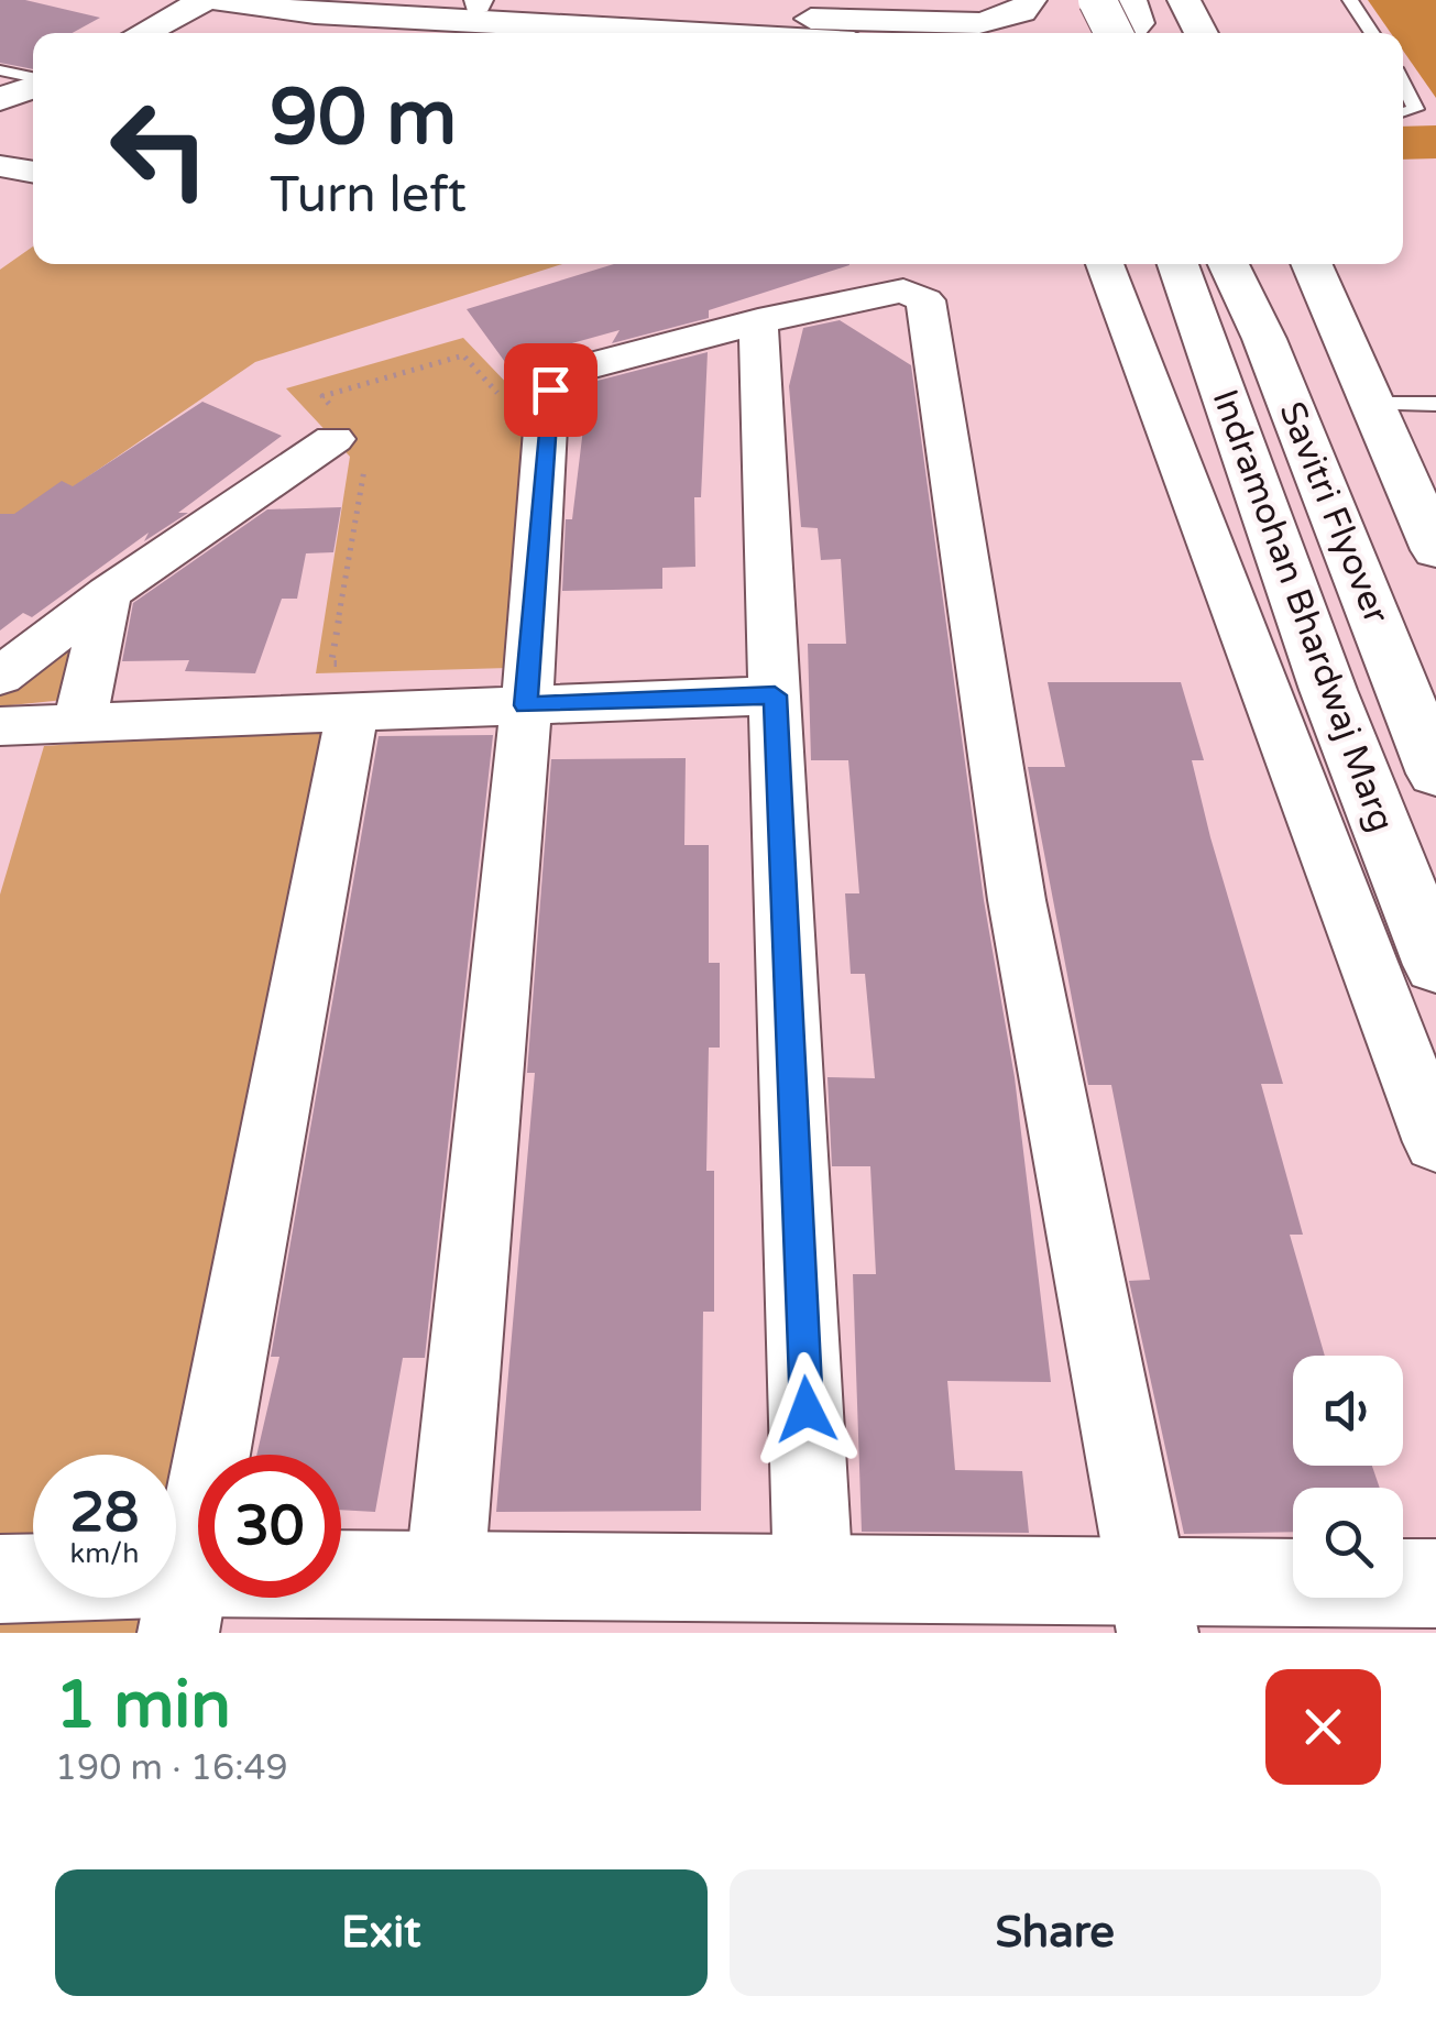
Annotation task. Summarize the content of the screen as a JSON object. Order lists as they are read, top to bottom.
{
  "streets": {
    "street": ["Savitri Flyover", "Indramohan Bhardwaj Marg"]
  },
  "page": {
    "turn": ["90 m", "Turn left"],
    "speed": "28 km/h",
    "limit": "30",
    "heading": ["1 min", "190 m · 16:49"],
    "buttons": ["Exit", "Share"]
  }
}
